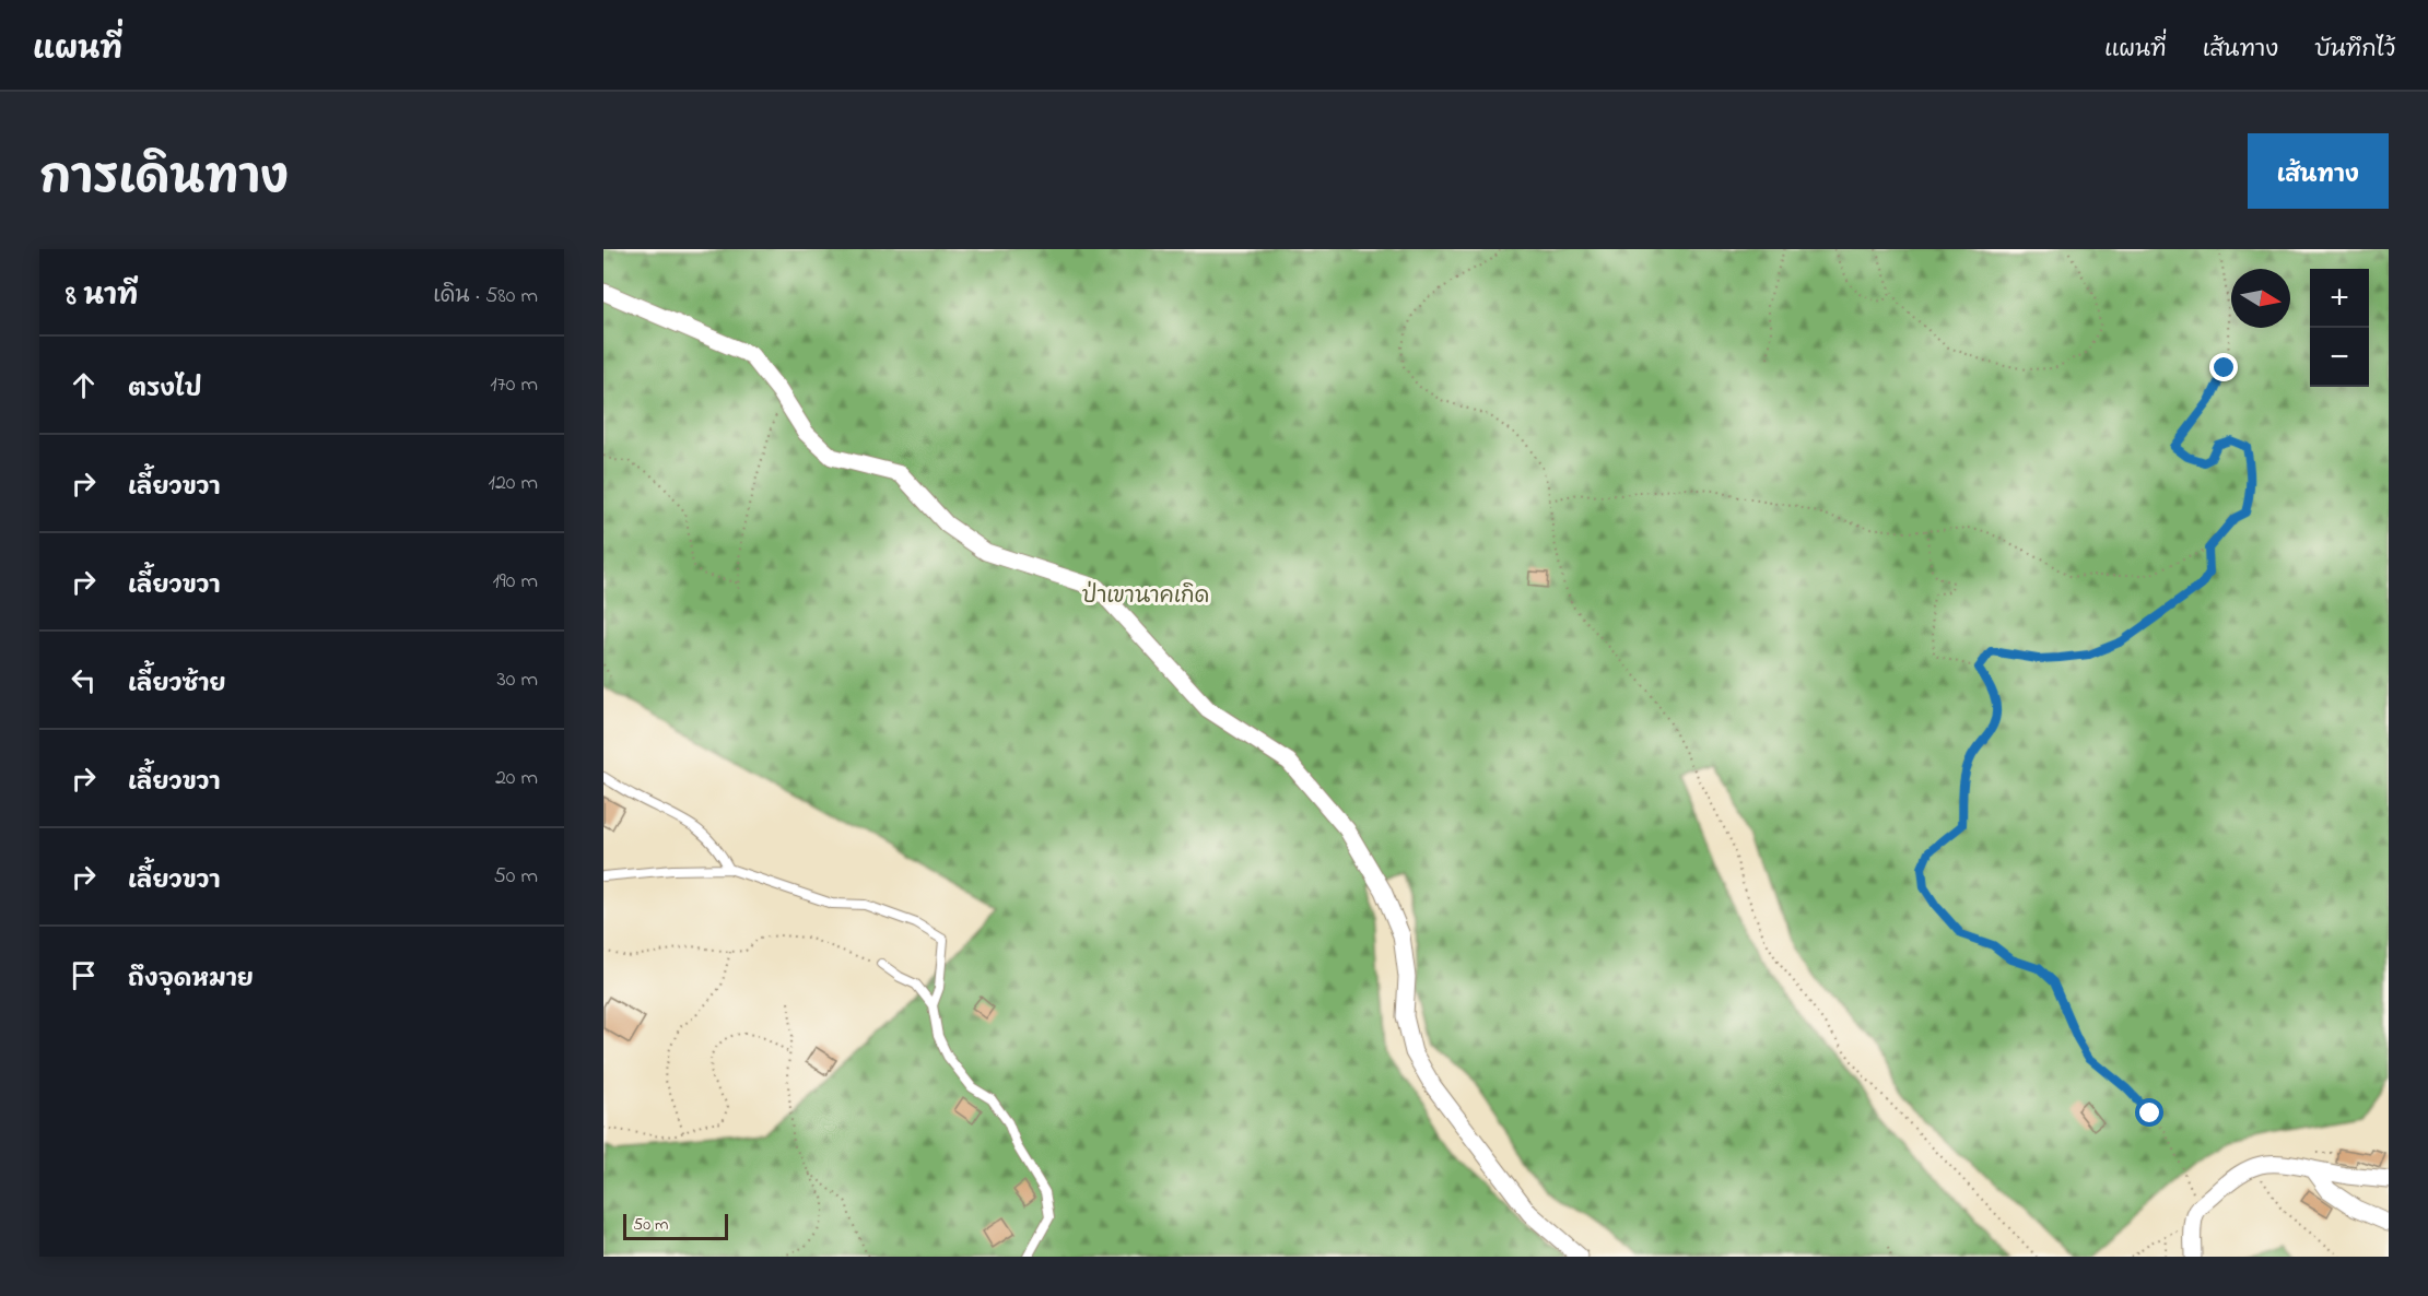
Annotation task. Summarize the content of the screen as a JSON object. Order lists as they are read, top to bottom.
{
  "parks": ["ป่าเขานาคเกิด"],
  "scale_bar": "50 m",
  "north": "right",
  "page": {
    "header": "แผนที่",
    "nav": ["แผนที่", "เส้นทาง", "บันทึกไว้"],
    "title": "การเดินทาง",
    "buttons": "เส้นทาง",
    "heading": ["8 นาที", "เดิน · 580 m"],
    "map_buttons": ["+", "−"],
    "list": [
      ["ตรงไป", "170 m"],
      ["เลี้ยวขวา", "120 m"],
      ["เลี้ยวขวา", "190 m"],
      ["เลี้ยวซ้าย", "30 m"],
      ["เลี้ยวขวา", "20 m"],
      ["เลี้ยวขวา", "50 m"],
      "ถึงจุดหมาย"
    ],
    "scale": "50 m"
  }
}
